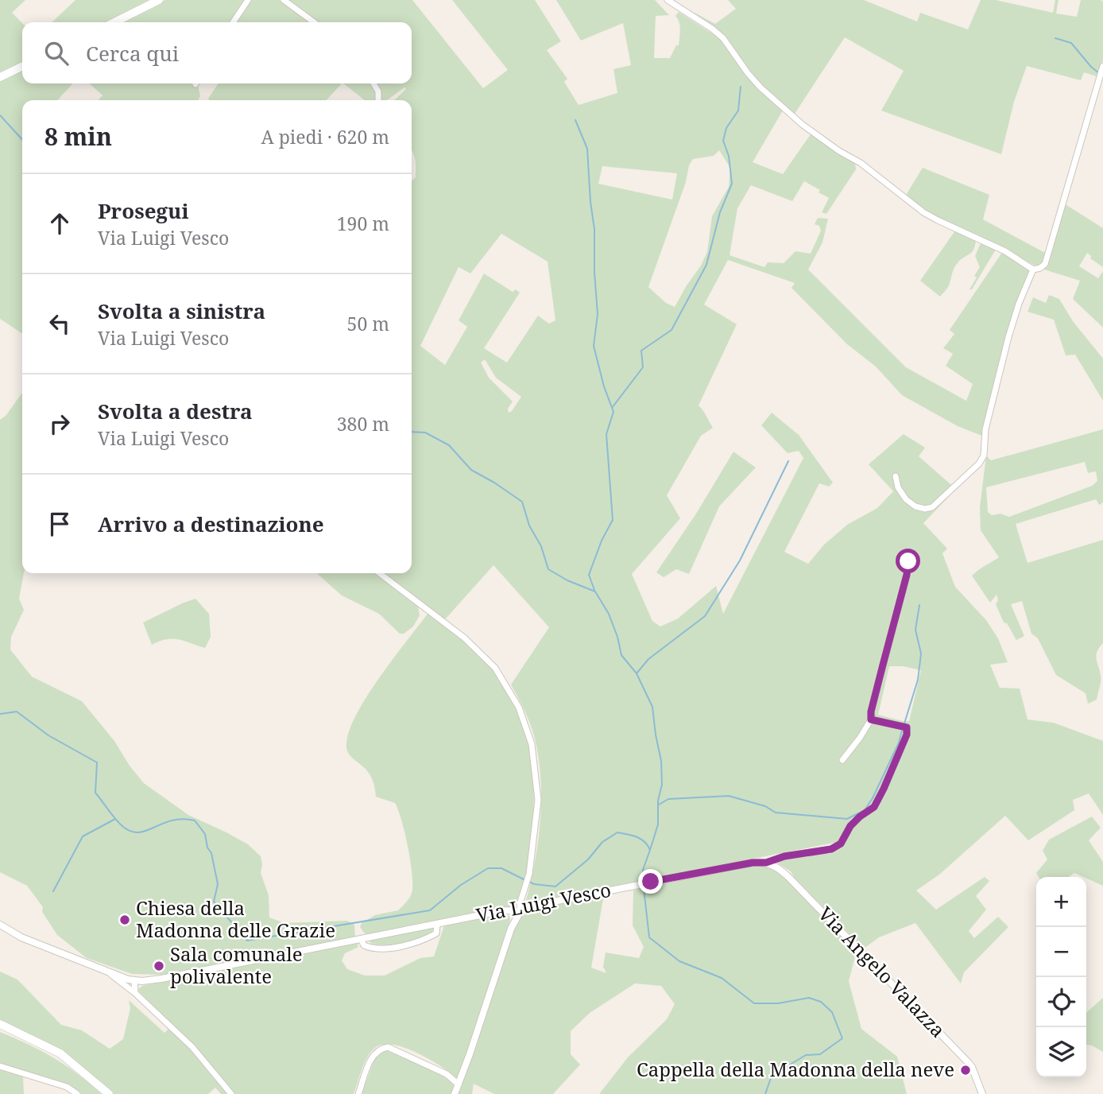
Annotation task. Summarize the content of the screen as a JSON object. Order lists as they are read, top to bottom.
{
  "streets": {
    "street": ["Via Luigi Vesco", "Via Angelo Valazza"]
  },
  "crossings": [
    ["Via Luigi Vesco", "Via Angelo Valazza"]
  ],
  "places": ["Chiesa della Madonna delle Grazie", "Sala comunale polivalente", "Cappella della Madonna della neve"],
  "page": {
    "search": "Cerca qui",
    "heading": ["8 min", "A piedi · 620 m"],
    "list": [
      ["Prosegui", "Via Luigi Vesco", "190 m"],
      ["Svolta a sinistra", "Via Luigi Vesco", "50 m"],
      ["Svolta a destra", "Via Luigi Vesco", "380 m"],
      "Arrivo a destinazione"
    ],
    "map_buttons": ["+", "−"]
  }
}
